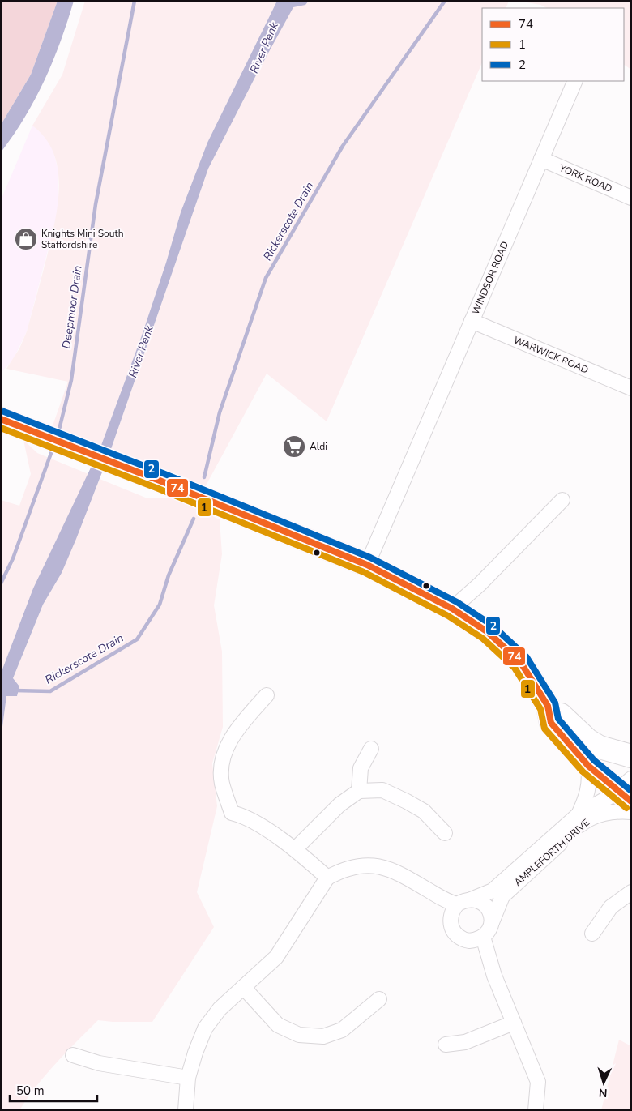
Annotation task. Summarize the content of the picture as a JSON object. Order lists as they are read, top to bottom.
{
  "streets": {
    "street": [
      "YORK ROAD",
      "WINDSOR ROAD",
      "WARWICK ROAD",
      "AMPLEFORTH DRIVE"
    ]
  },
  "crossings": [
    ["YORK ROAD", "WINDSOR ROAD"],
    ["WINDSOR ROAD", "WARWICK ROAD"]
  ],
  "water": ["River Penk", "Rickerscote Drain", "Deepmoor Drain"],
  "places": {
    "shop": ["Knights Mini South Staffordshire"],
    "supermarket": ["Aldi"]
  },
  "lines": ["transit line 2", "transit line 74", "transit line 1"],
  "legend": ["74", "1", "2"],
  "scale_bar": "50 m",
  "north": "bottom"
}
